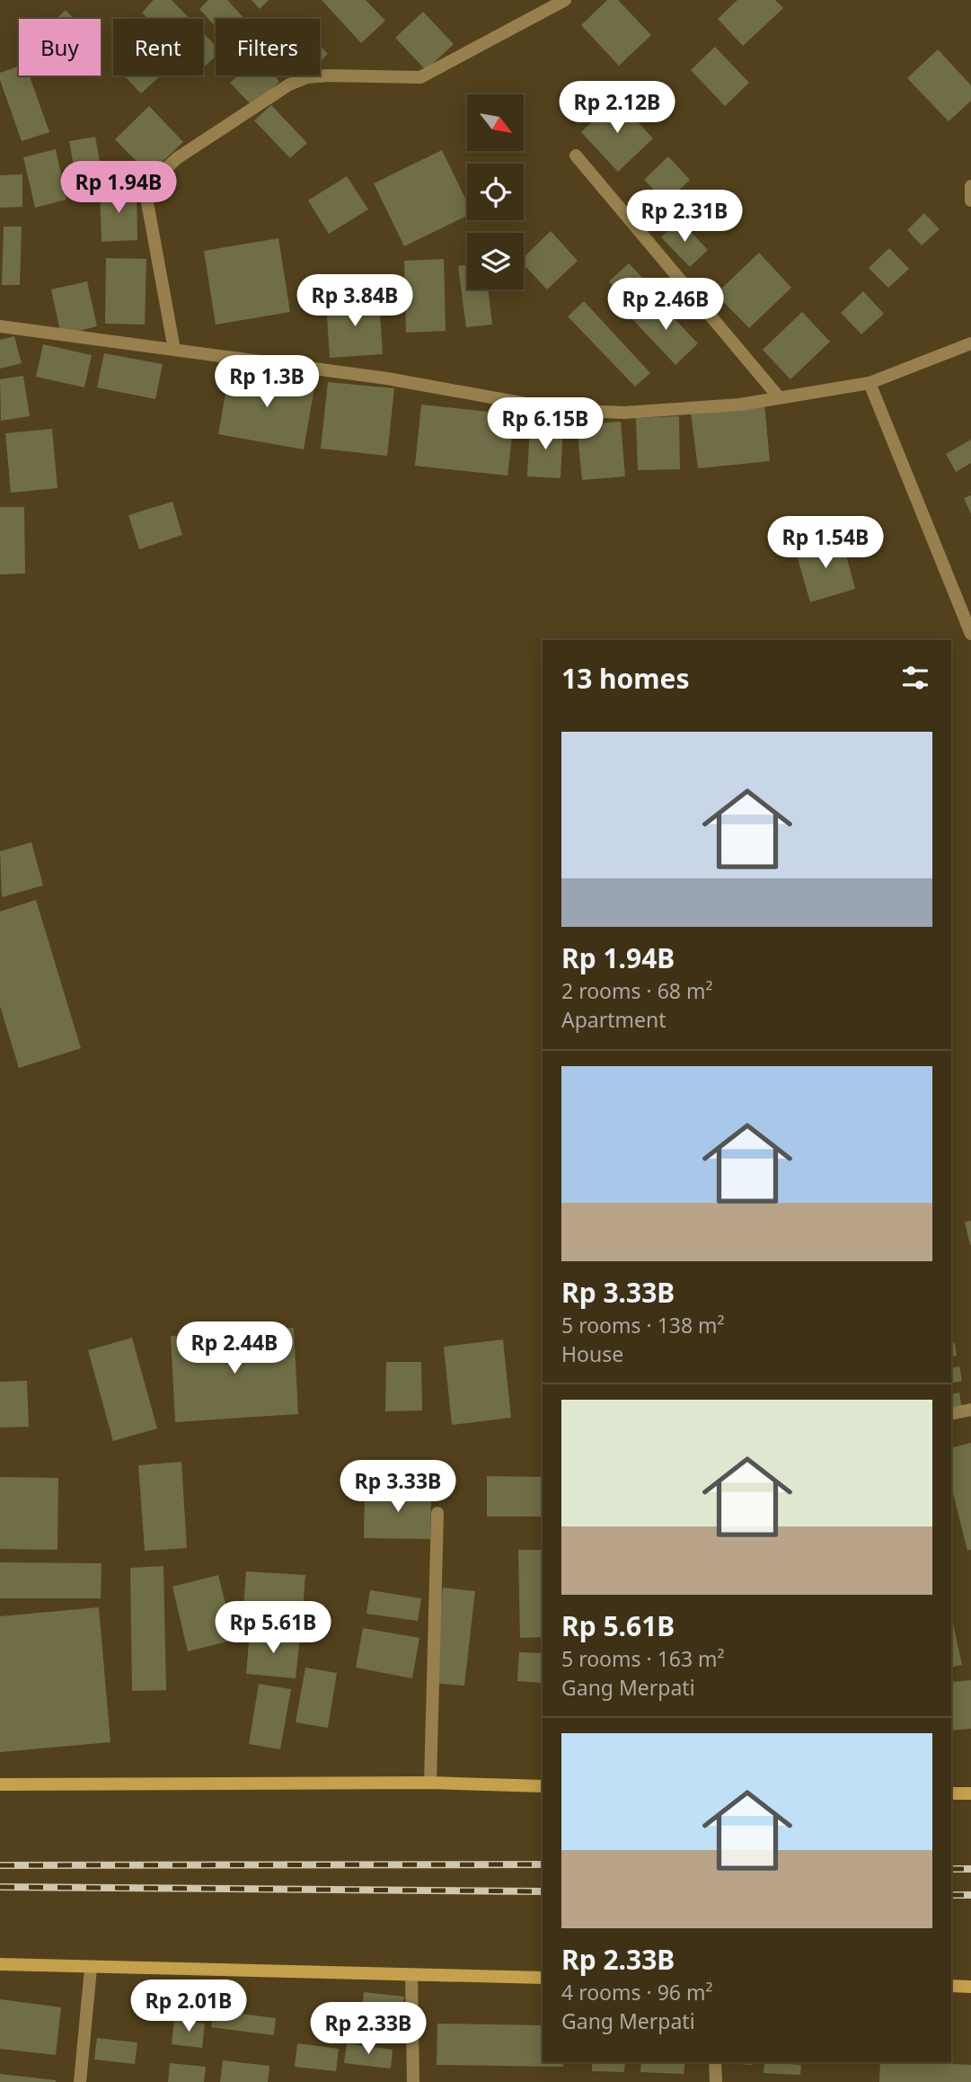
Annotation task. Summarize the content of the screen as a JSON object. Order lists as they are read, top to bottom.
{
  "north": "bottom right",
  "page": {
    "chip": ["Buy", "Rent", "Filters"],
    "price": [
      "Rp 2.12B",
      "Rp 1.94B",
      "Rp 2.31B",
      "Rp 3.84B",
      "Rp 2.46B",
      "Rp 1.3B",
      "Rp 6.15B",
      "Rp 1.54B",
      "Rp 2.44B",
      "Rp 3.33B",
      "Rp 5.61B",
      "Rp 2.01B",
      "Rp 2.33B"
    ],
    "heading": "13 homes",
    "list": [
      {
        "name": "Rp 1.94B",
        "note": "2 rooms · 68 m² · Apartment"
      },
      {
        "name": "Rp 3.33B",
        "note": "5 rooms · 138 m² · House"
      },
      {
        "name": "Rp 5.61B",
        "note": "5 rooms · 163 m² · Gang Merpati"
      },
      {
        "name": "Rp 2.33B",
        "note": "4 rooms · 96 m² · Gang Merpati"
      }
    ]
  }
}
